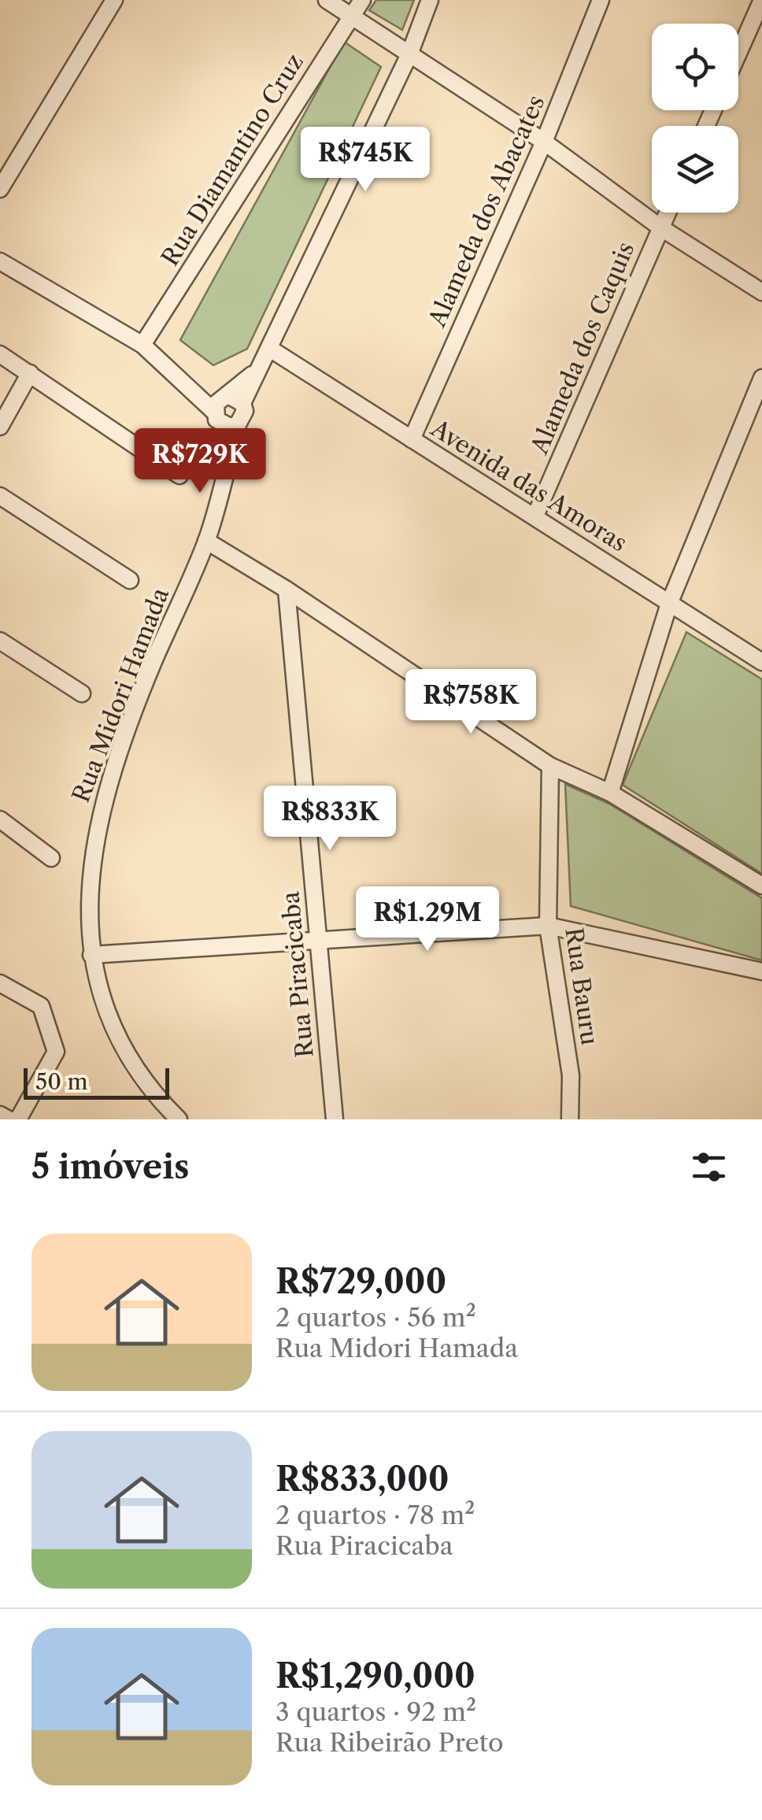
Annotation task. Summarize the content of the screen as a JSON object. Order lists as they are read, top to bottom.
{
  "streets": {
    "street": [
      "Rua Diamantino Cruz",
      "Alameda dos Abacates",
      "Alameda dos Caquis",
      "Avenida das Amoras",
      "Rua Midori Hamada",
      "Rua Piracicaba",
      "Rua Bauru"
    ]
  },
  "crossings": [
    ["Alameda dos Abacates", "Avenida das Amoras"],
    ["Alameda dos Caquis", "Avenida das Amoras"],
    ["Avenida das Amoras", "Rua Midori Hamada"]
  ],
  "scale_bar": "50 m",
  "page": {
    "price": [
      "R$745K",
      "R$729K",
      "R$758K",
      "R$833K",
      "R$1.29M"
    ],
    "scale": "50 m",
    "heading": "5 imóveis",
    "list": [
      {
        "name": "R$729,000",
        "note": "2 quartos · 56 m² · Rua Midori Hamada"
      },
      {
        "name": "R$833,000",
        "note": "2 quartos · 78 m² · Rua Piracicaba"
      },
      {
        "name": "R$1,290,000",
        "note": "3 quartos · 92 m² · Rua Ribeirão Preto"
      }
    ]
  }
}
